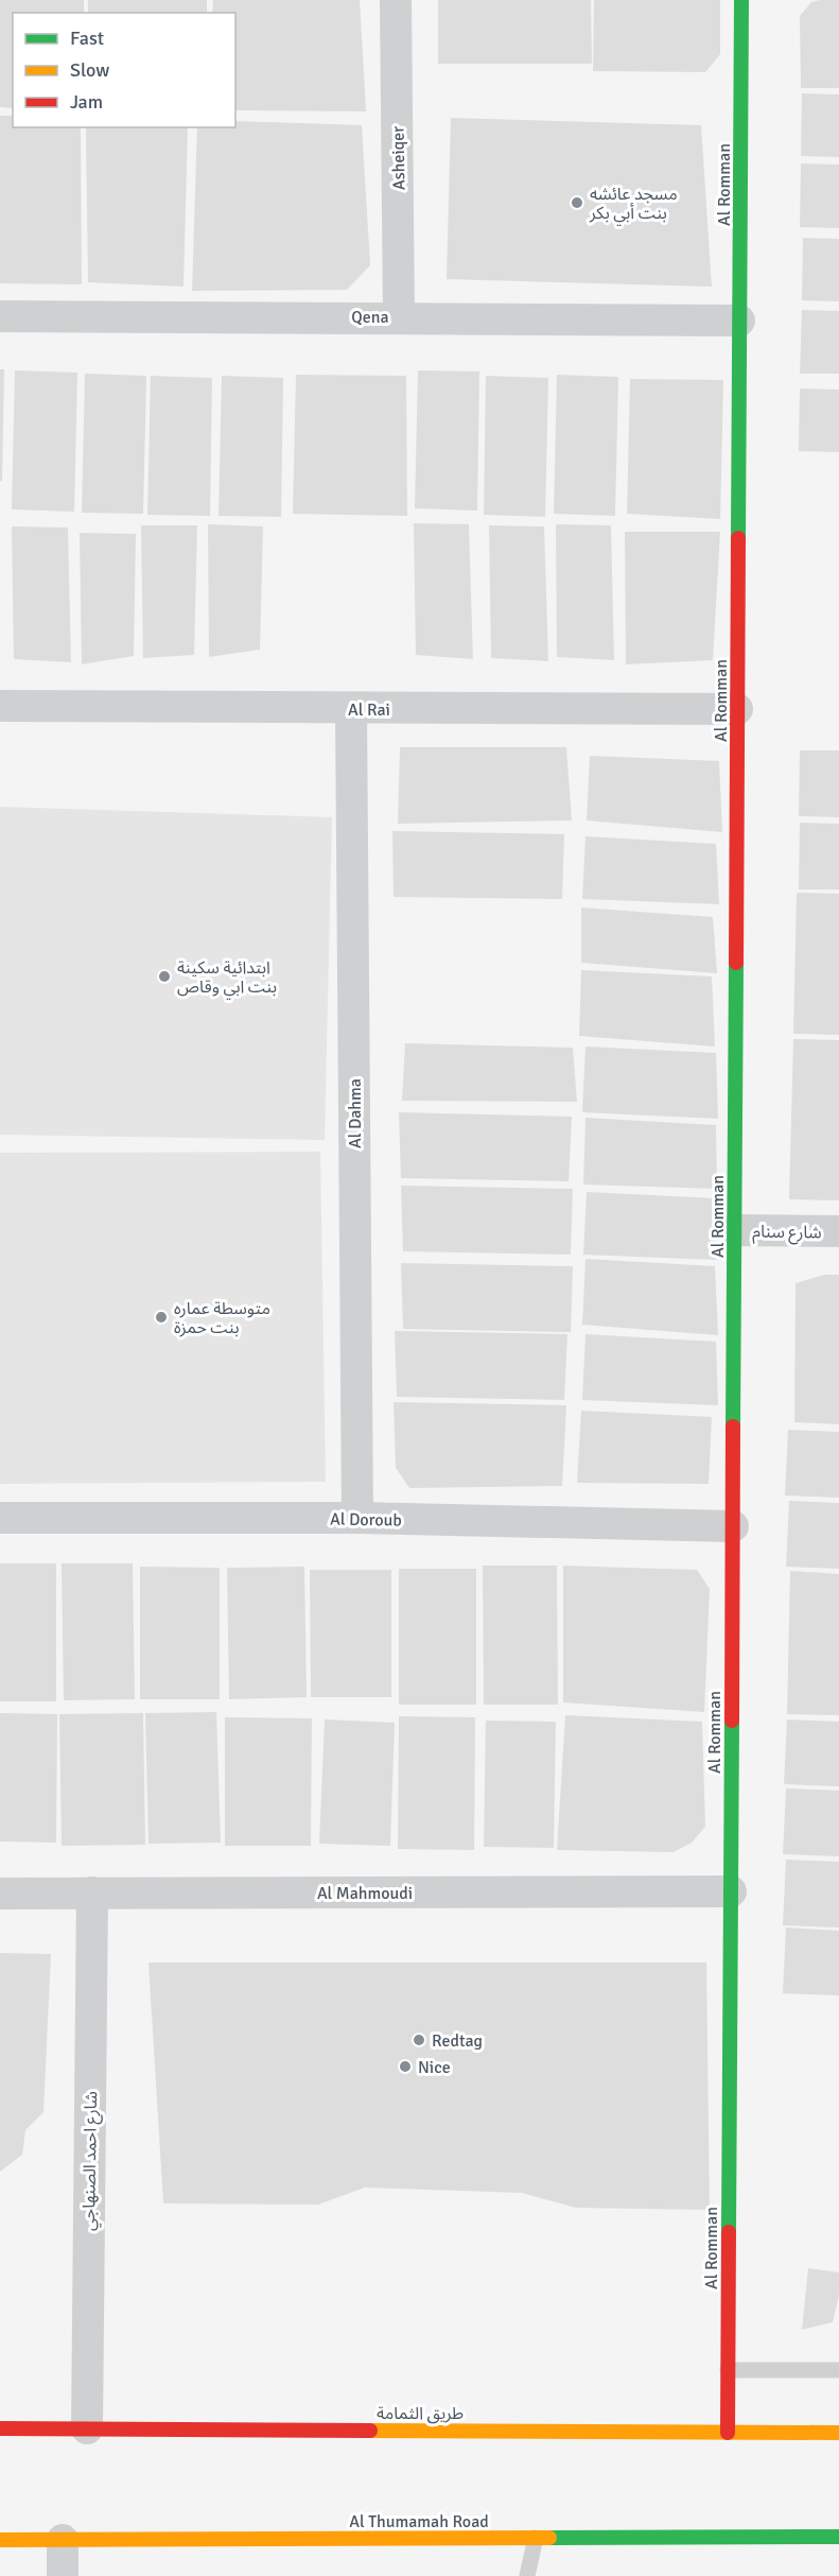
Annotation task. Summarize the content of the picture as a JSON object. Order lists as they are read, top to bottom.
{
  "streets": {
    "street": [
      "Asheiqer",
      "Al Romman",
      "Qena",
      "Al Rai",
      "Al Dahma",
      "شارع سنام",
      "Al Doroub",
      "Al Mahmoudi",
      "شارع احمد الصنهاجي",
      "طريق الثمامة",
      "Al Thumamah Road"
    ]
  },
  "crossings": [
    ["Asheiqer", "Qena"],
    ["Al Romman", "Qena"],
    ["Al Romman", "Al Rai"],
    ["Al Romman", "شارع سنام"],
    ["Al Romman", "Al Doroub"],
    ["Al Romman", "Al Mahmoudi"],
    ["Al Romman", "طريق الثمامة"],
    ["Al Rai", "Al Dahma"],
    ["Al Dahma", "Al Doroub"],
    ["Al Mahmoudi", "شارع احمد الصنهاجي"],
    ["شارع احمد الصنهاجي", "طريق الثمامة"]
  ],
  "places": [
    "مسجد عائشه بنت أبي بكر",
    "ابتدائية سكينة بنت ابي وقاص",
    "متوسطة عماره بنت حمزة",
    "Redtag",
    "Nice"
  ],
  "legend": ["Fast", "Slow", "Jam"]
}
